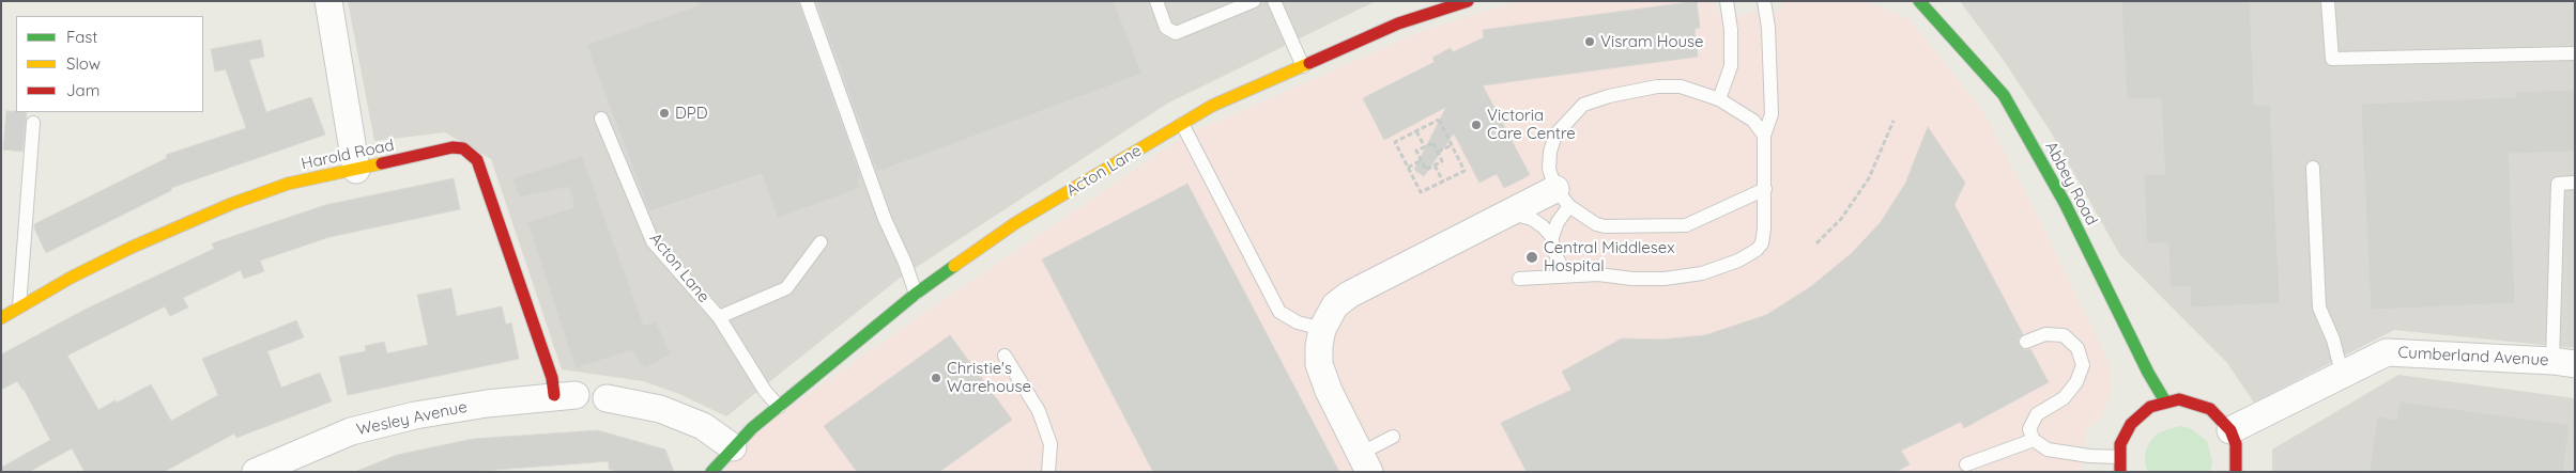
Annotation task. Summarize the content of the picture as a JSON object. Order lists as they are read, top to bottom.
{
  "streets": {
    "street": [
      "Harold Road",
      "Acton Lane",
      "Abbey Road",
      "Cumberland Avenue",
      "Wesley Avenue"
    ]
  },
  "crossings": [
    ["Harold Road", "Wesley Avenue"]
  ],
  "places": [
    "Visram House",
    "DPD",
    "Victoria Care Centre",
    "Central Middlesex Hospital",
    "Christie's Warehouse"
  ],
  "legend": ["Fast", "Slow", "Jam"]
}
